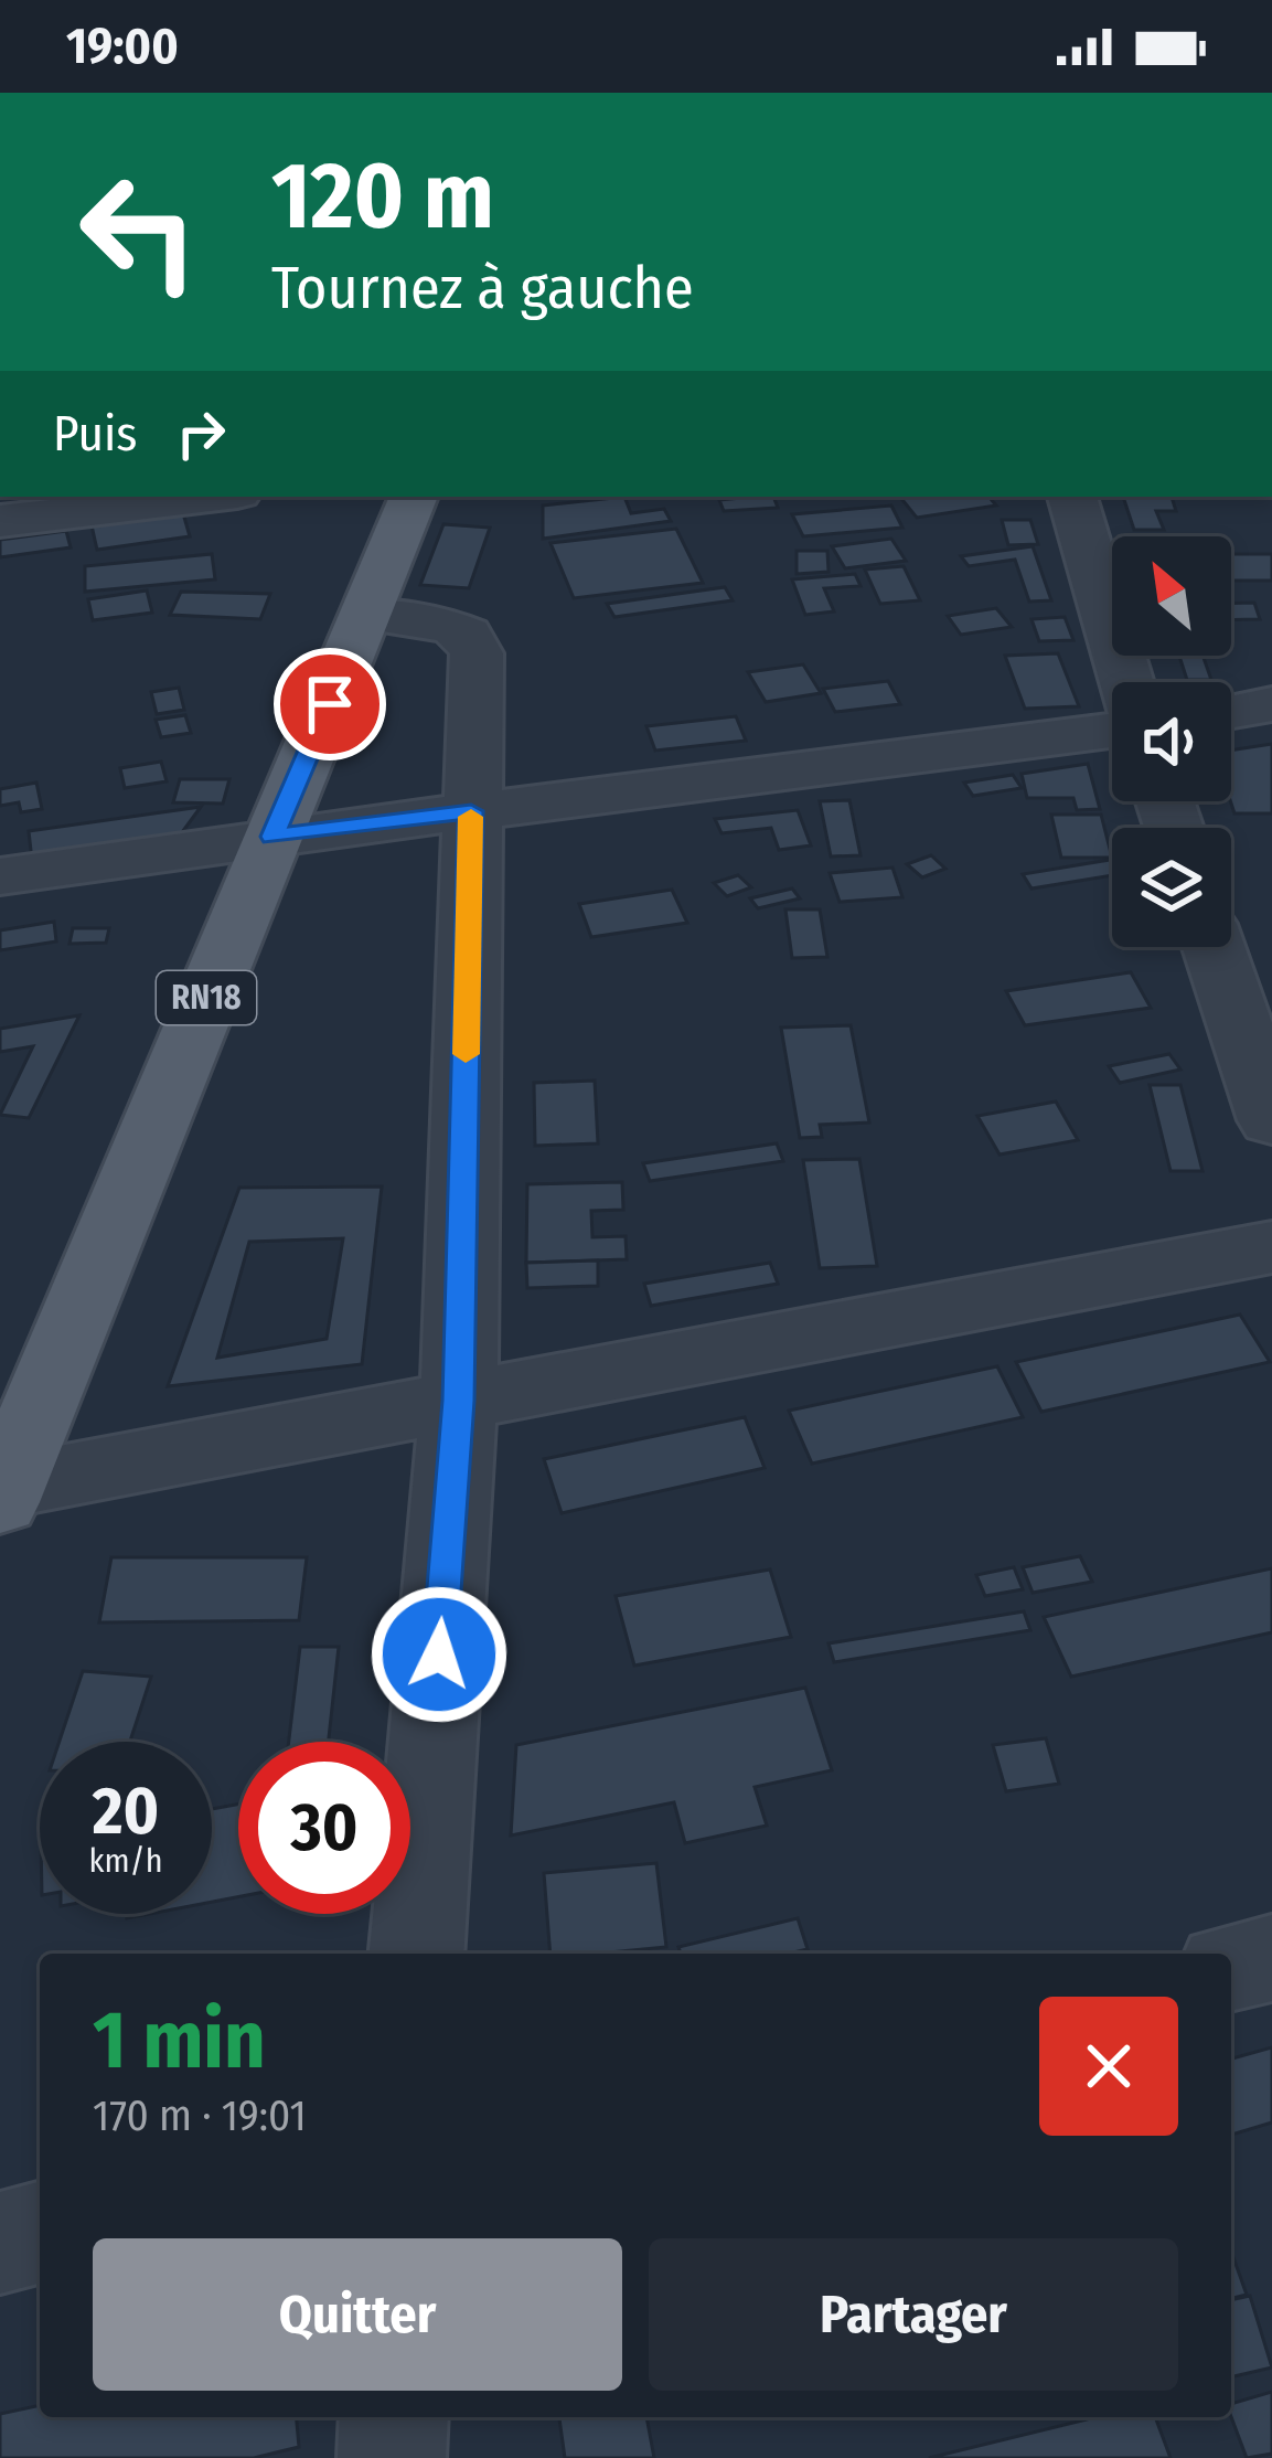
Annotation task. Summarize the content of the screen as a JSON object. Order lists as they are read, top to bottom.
{
  "streets": {
    "main road": ["RN18"]
  },
  "north": "top left",
  "page": {
    "status": "19:00",
    "turn": ["120 m", "Tournez à gauche"],
    "then": "Puis",
    "speed": "20 km/h",
    "limit": "30",
    "heading": ["1 min", "170 m · 19:01"],
    "buttons": ["Quitter", "Partager"]
  }
}
